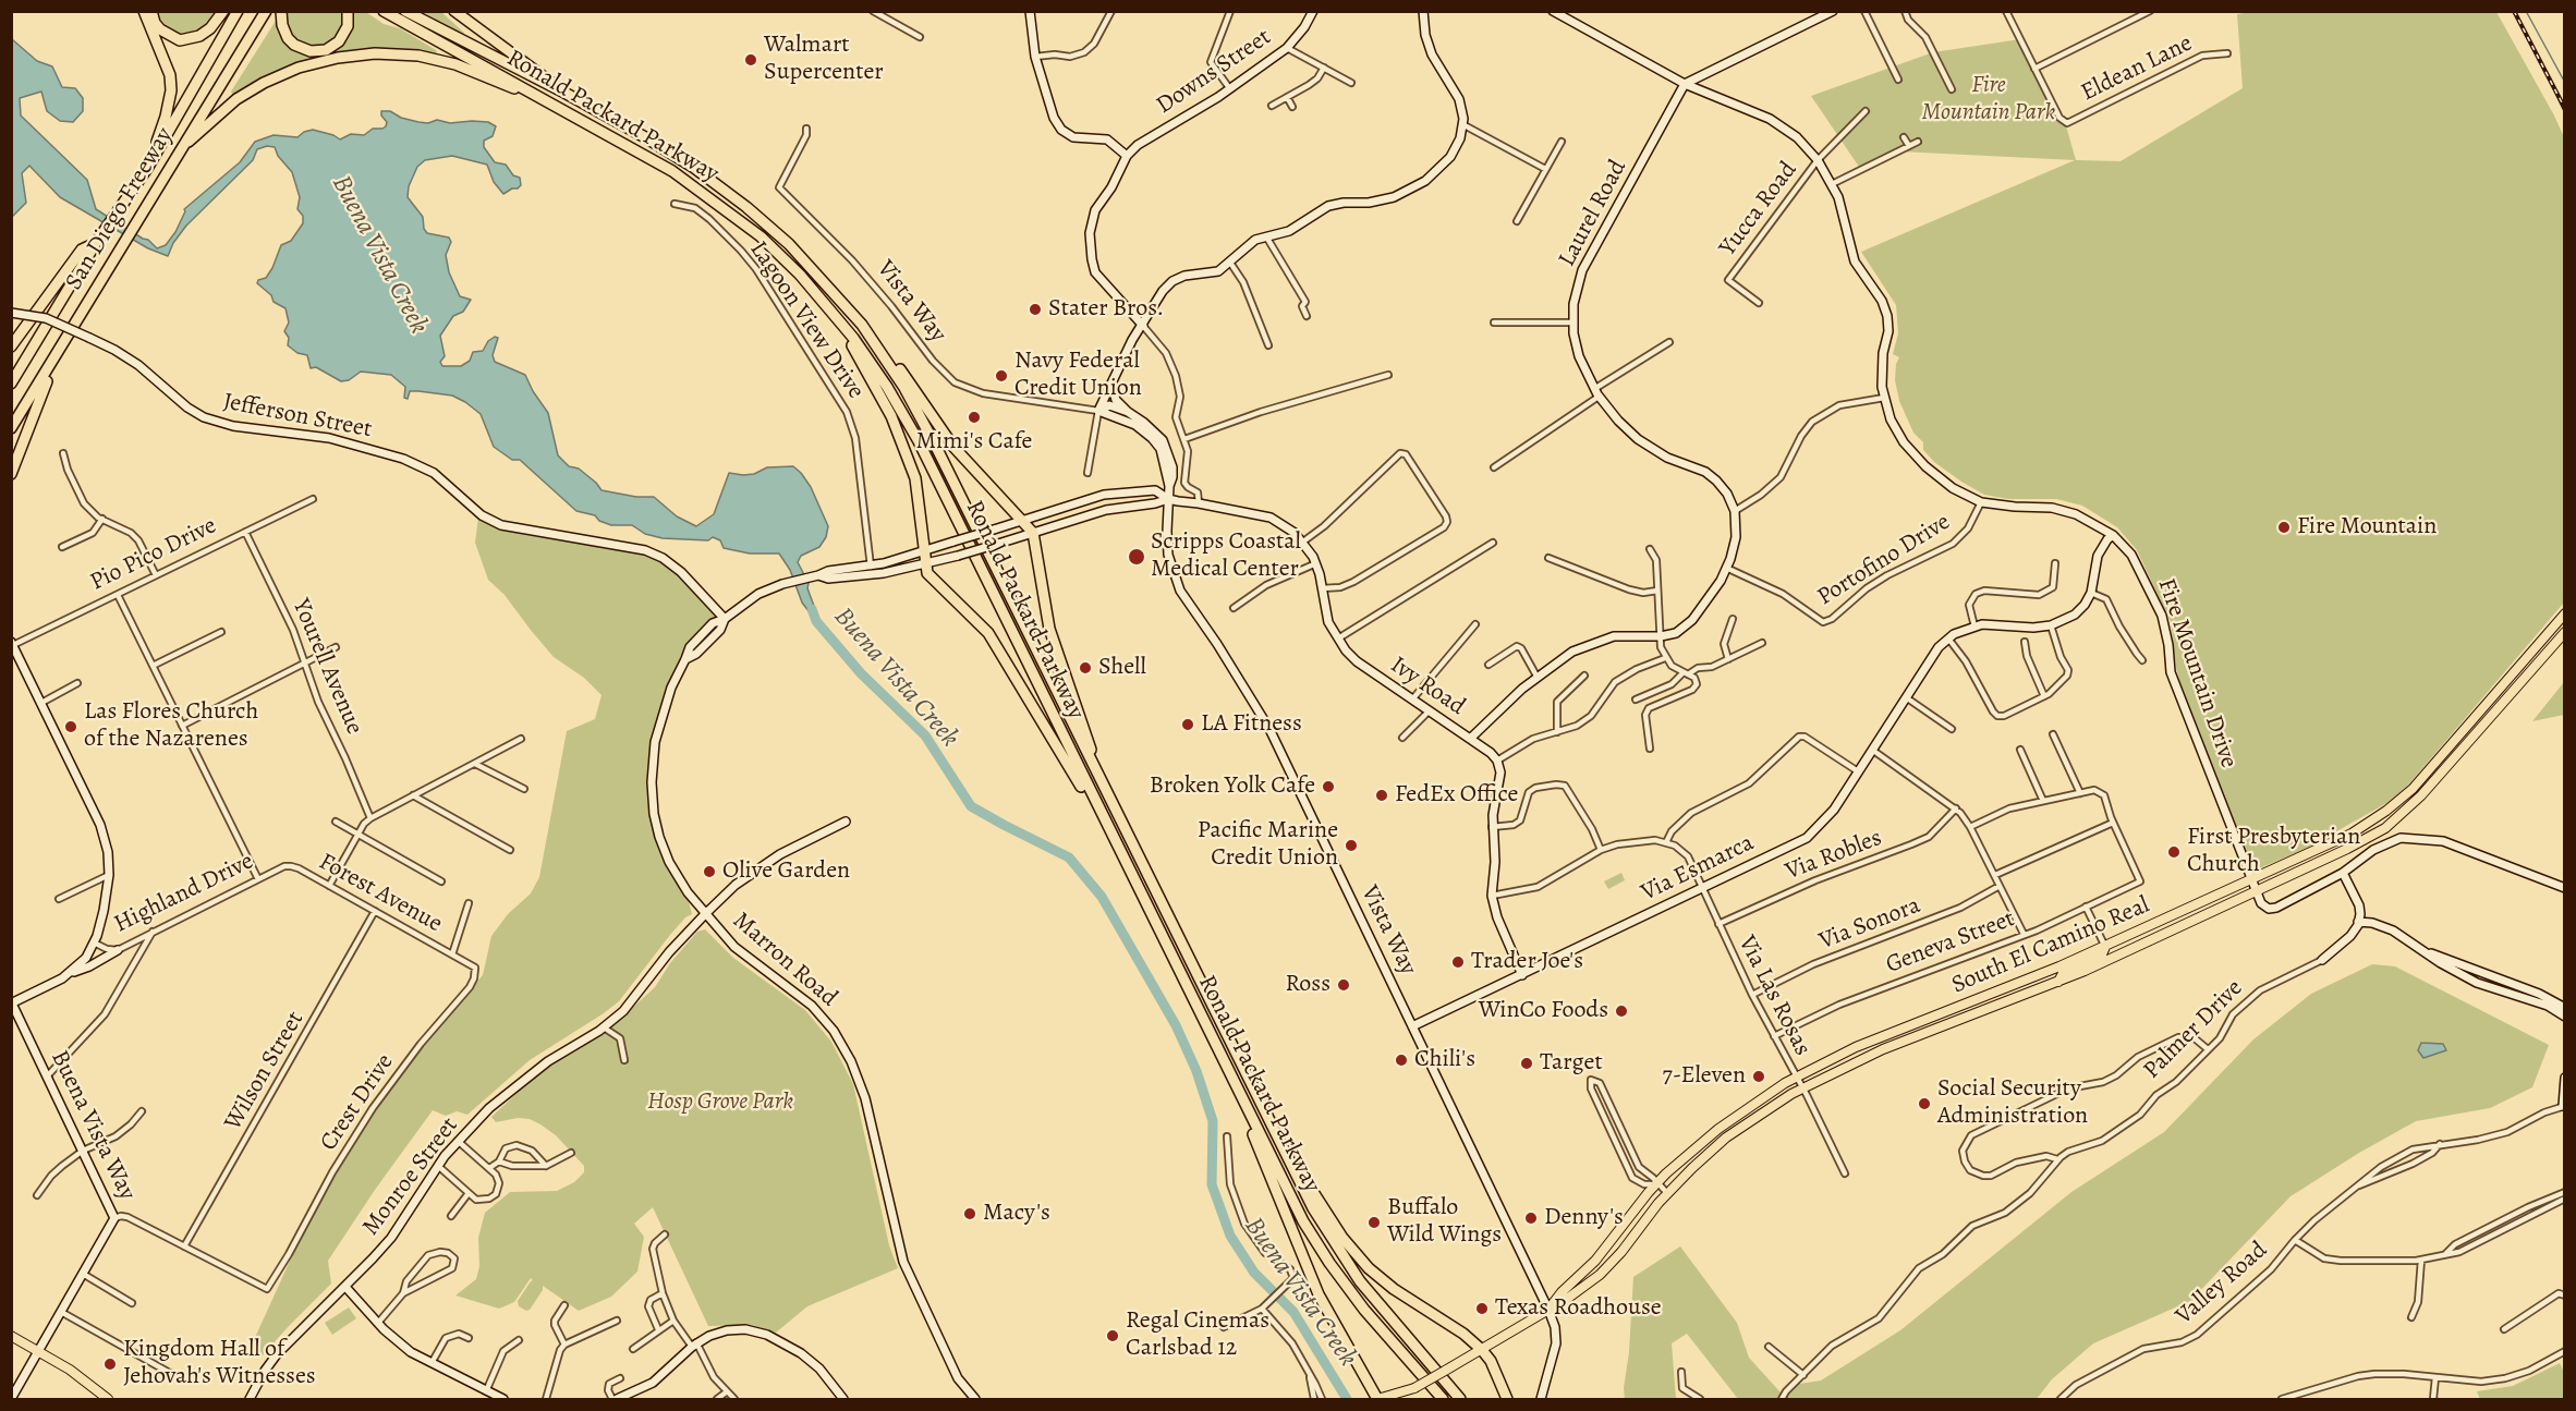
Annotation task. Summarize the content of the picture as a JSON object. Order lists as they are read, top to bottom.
{
  "streets": {
    "highway": ["Ronald Packard Parkway", "San Diego Freeway"],
    "main road": [
      "Downs Street",
      "Laurel Road",
      "Vista Way",
      "Jefferson Street",
      "Fire Mountain Drive",
      "Ivy Road",
      "Via Esmarca",
      "South El Camino Real",
      "Marron Road",
      "Palmer Drive",
      "Buena Vista Way",
      "Monroe Street"
    ],
    "street": [
      "Eldean Lane",
      "Yucca Road",
      "Lagoon View Drive",
      "Pio Pico Drive",
      "Portofino Drive",
      "Yourell Avenue",
      "Via Robles",
      "Highland Drive",
      "Forest Avenue",
      "Via Sonora",
      "Geneva Street",
      "Via Las Rosas",
      "Wilson Street",
      "Crest Drive",
      "Valley Road"
    ]
  },
  "crossings": [
    ["Yucca Road", "Fire Mountain Drive"],
    ["Laurel Road", "Fire Mountain Drive"],
    ["Vista Way", "Ivy Road"],
    ["Vista Way", "Via Esmarca"],
    ["Vista Way", "South El Camino Real"],
    ["Jefferson Street", "Marron Road"],
    ["Pio Pico Drive", "Yourell Avenue"],
    ["Portofino Drive", "Fire Mountain Drive"],
    ["Fire Mountain Drive", "South El Camino Real"],
    ["Via Robles", "Via Las Rosas"],
    ["Via Esmarca", "Via Las Rosas"],
    ["Highland Drive", "Forest Avenue"],
    ["Forest Avenue", "Wilson Street"],
    ["Forest Avenue", "Crest Drive"],
    ["Via Sonora", "Via Las Rosas"],
    ["Geneva Street", "Via Las Rosas"],
    ["South El Camino Real", "Via Las Rosas"],
    ["Marron Road", "Monroe Street"],
    ["Wilson Street", "Buena Vista Way"],
    ["Crest Drive", "Buena Vista Way"]
  ],
  "water": ["Buena Vista Creek"],
  "parks": ["Fire Mountain Park", "Hosp Grove Park"],
  "places": [
    "Walmart Supercenter",
    "Stater Bros.",
    "Navy Federal Credit Union",
    "Mimi's Cafe",
    "Fire Mountain",
    "Scripps Coastal Medical Center",
    "Shell",
    "LA Fitness",
    "Las Flores Church of the Nazarenes",
    "Broken Yolk Cafe",
    "FedEx Office",
    "Pacific Marine Credit Union",
    "First Presbyterian Church",
    "Olive Garden",
    "Trader Joe's",
    "Ross",
    "WinCo Foods",
    "Chili's",
    "Target",
    "7-Eleven",
    "Social Security Administration",
    "Macy's",
    "Denny's",
    "Buffalo Wild Wings",
    "Texas Roadhouse",
    "Regal Cinemas Carlsbad 12",
    "Kingdom Hall of Jehovah's Witnesses"
  ]
}
